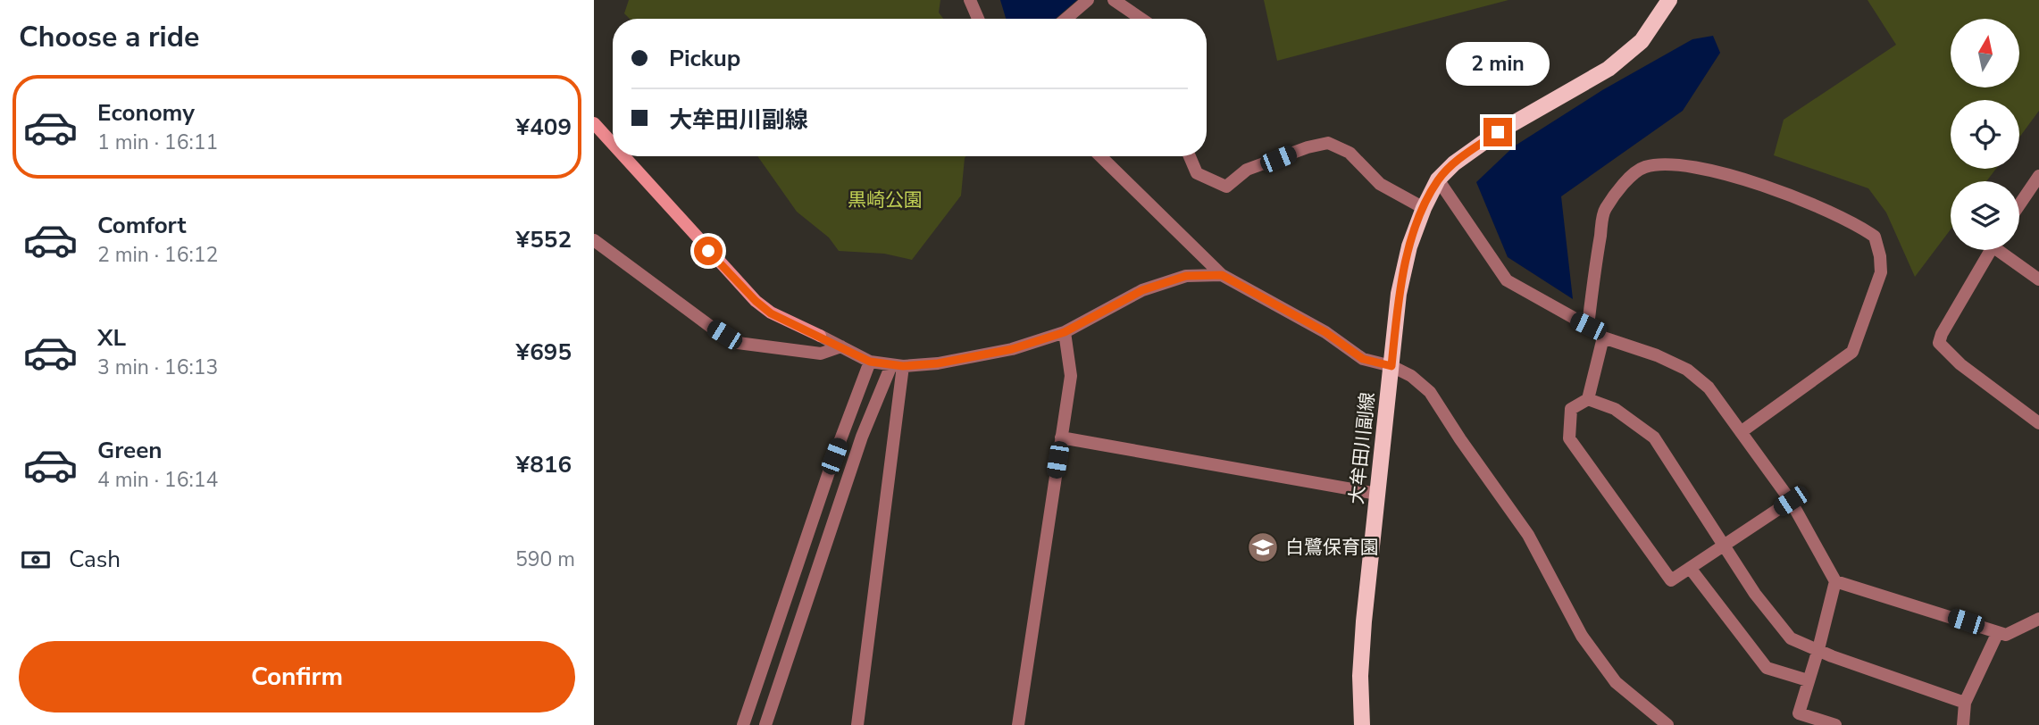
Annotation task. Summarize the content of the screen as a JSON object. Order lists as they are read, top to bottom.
{
  "streets": {
    "main road": ["大牟田川副線"]
  },
  "parks": ["黒崎公園"],
  "places": {
    "school or university": ["白鷺保育園"]
  },
  "north": "top",
  "page": {
    "heading": "Choose a ride",
    "banner": ["Pickup", "大牟田川副線"],
    "bubble": "2 min",
    "list": [
      {
        "name": "Economy",
        "note": "1 min · 16:11",
        "value": "¥409"
      },
      {
        "name": "Comfort",
        "note": "2 min · 16:12",
        "value": "¥552"
      },
      {
        "name": "XL",
        "note": "3 min · 16:13",
        "value": "¥695"
      },
      {
        "name": "Green",
        "note": "4 min · 16:14",
        "value": "¥816"
      }
    ],
    "pay": ["Cash", "590 m"],
    "buttons": "Confirm"
  }
}
